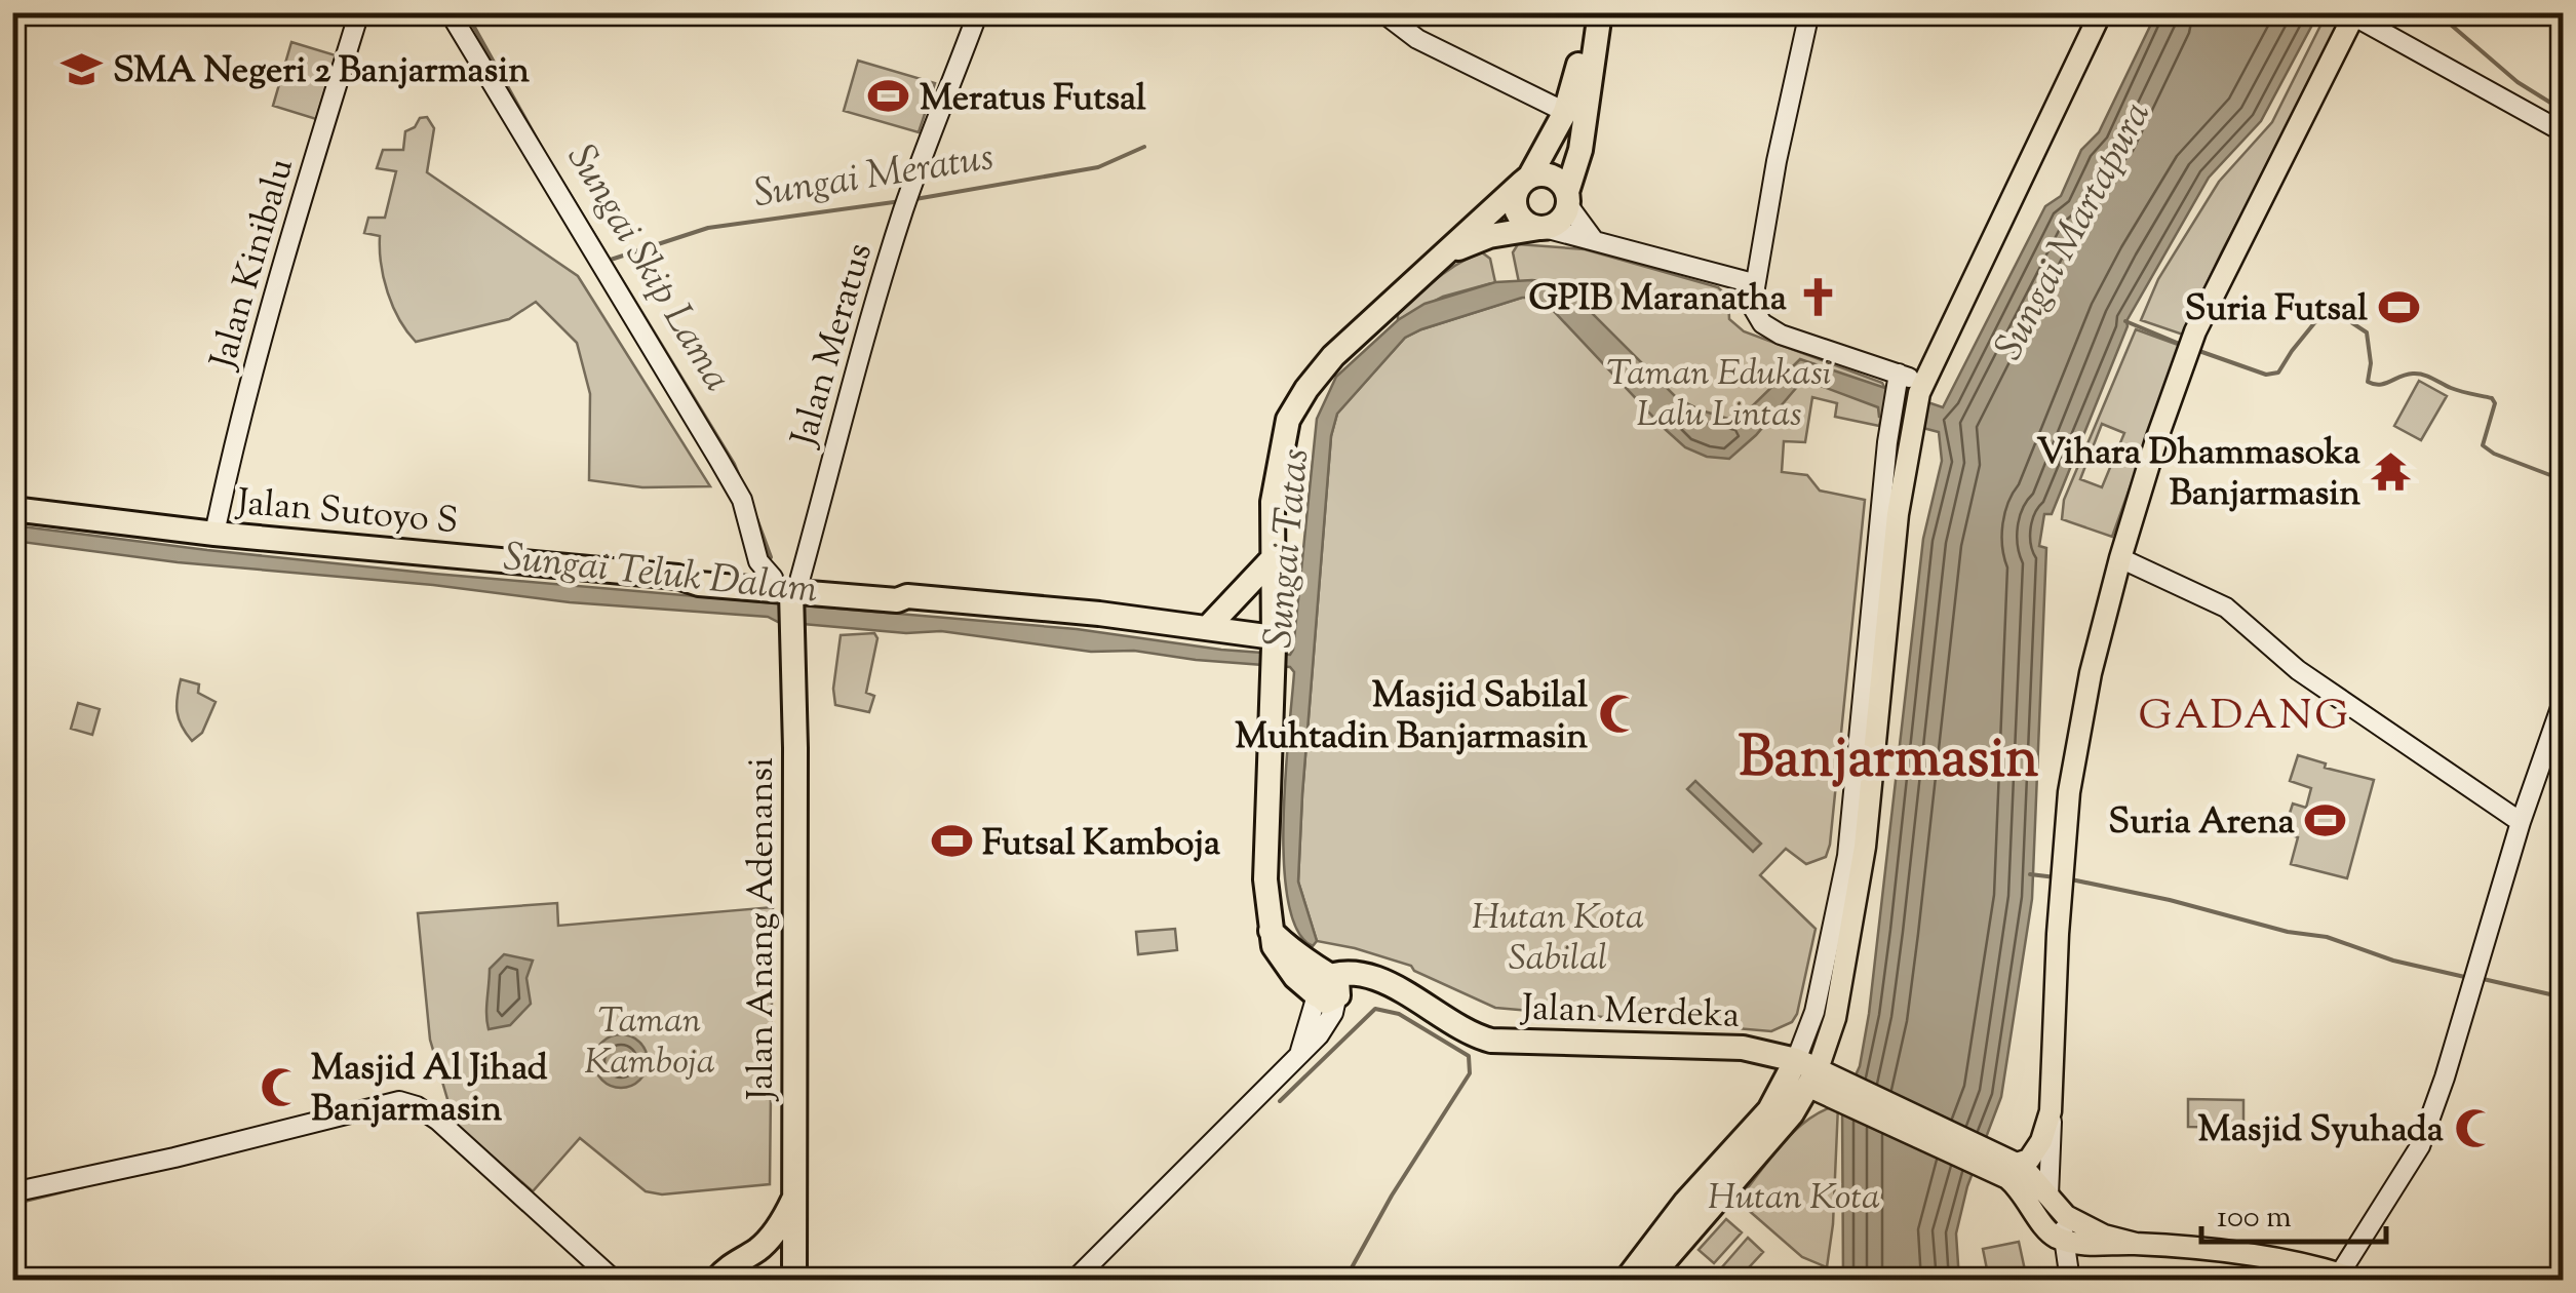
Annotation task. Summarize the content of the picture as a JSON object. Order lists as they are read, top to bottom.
{
  "streets": {
    "highway": ["Jalan Sutoyo S", "Jalan Anang Adenansi", "Jalan Merdeka"],
    "street": ["Jalan Kinibalu", "Jalan Meratus"]
  },
  "crossings": [
    ["Jalan Kinibalu", "Jalan Sutoyo S"],
    ["Jalan Meratus", "Jalan Sutoyo S"],
    ["Jalan Meratus", "Jalan Anang Adenansi"],
    ["Jalan Sutoyo S", "Jalan Anang Adenansi"]
  ],
  "districts": ["GADANG", "Banjarmasin"],
  "water": [
    "Sungai Meratus",
    "Sungai Martapura",
    "Sungai Skip Lama",
    "Sungai Tatas",
    "Sungai Teluk Dalam"
  ],
  "parks": [
    "Taman Edukasi Lalu Lintas",
    "Hutan Kota Sabilal",
    "Taman Kamboja",
    "Hutan Kota"
  ],
  "places": {
    "school or university": ["SMA Negeri 2 Banjarmasin"],
    "sports": [
      "Meratus Futsal",
      "Suria Futsal",
      "Suria Arena",
      "Futsal Kamboja"
    ],
    "church": ["GPIB Maranatha"],
    "temple": ["Vihara Dhammasoka Banjarmasin"],
    "mosque": ["Masjid Sabilal Muhtadin Banjarmasin", "Masjid Al Jihad Banjarmasin", "Masjid Syuhada"]
  },
  "scale_bar": "100 m"
}
